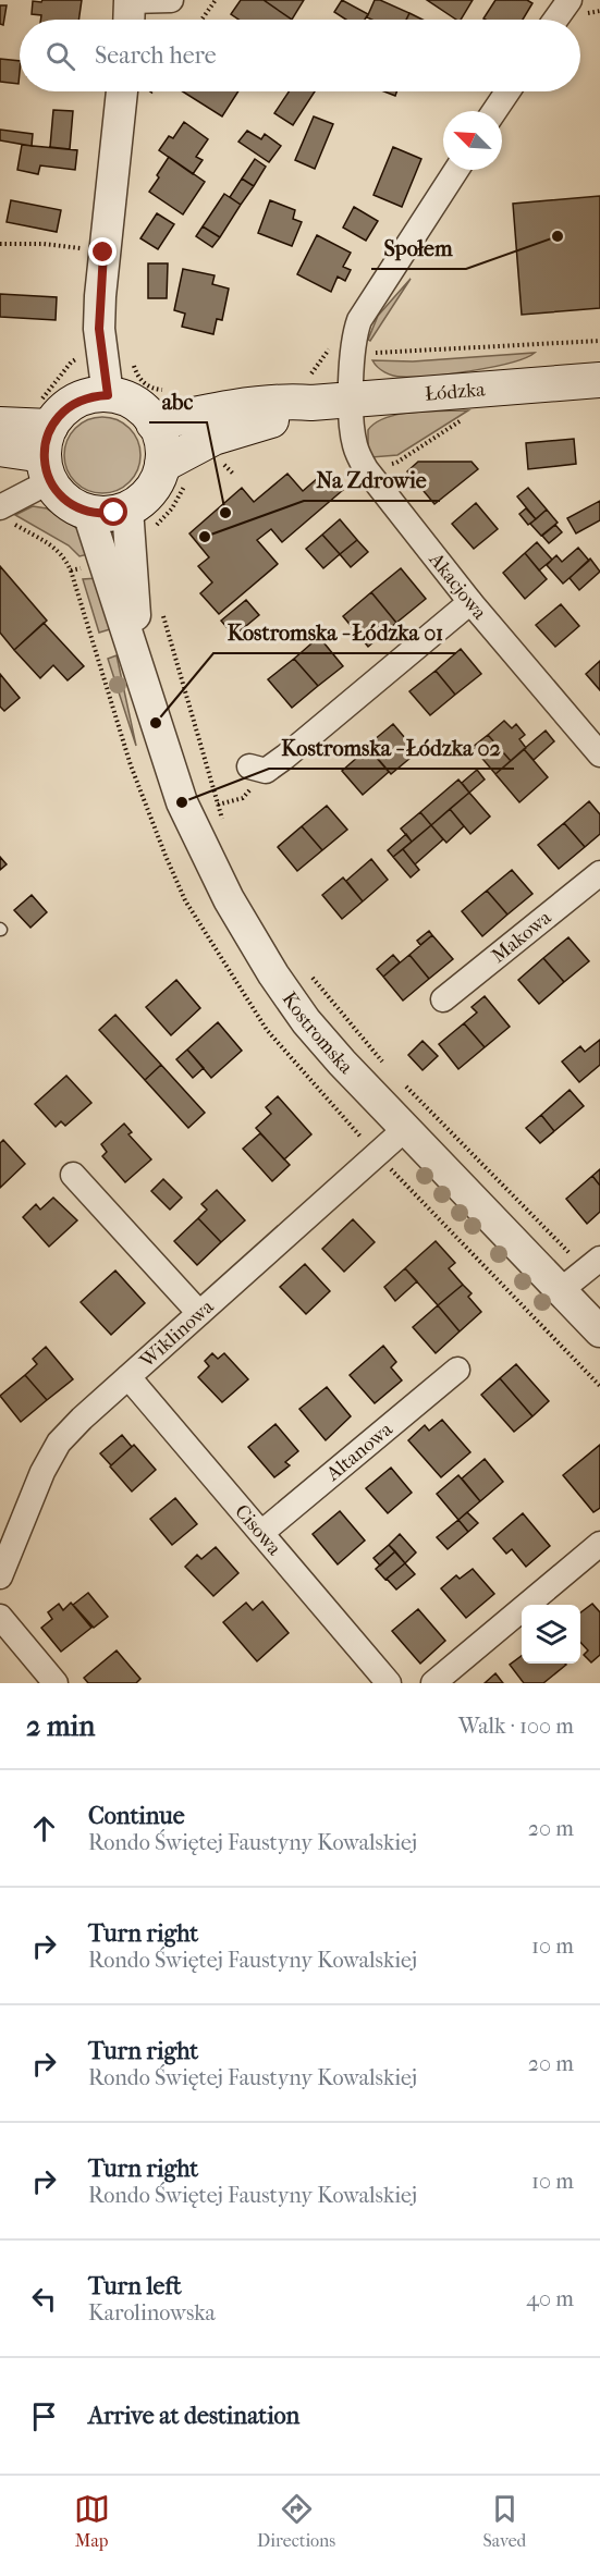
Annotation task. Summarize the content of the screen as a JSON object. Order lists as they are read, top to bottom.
{
  "streets": {
    "main road": ["Łódzka"],
    "street": [
      "Akacjowa",
      "Makowa",
      "Kostromska",
      "Wiklinowa",
      "Altanowa",
      "Cisowa"
    ]
  },
  "crossings": [
    ["Łódzka", "Akacjowa"],
    ["Łódzka", "Kostromska"],
    ["Kostromska", "Wiklinowa"],
    ["Wiklinowa", "Cisowa"],
    ["Altanowa", "Cisowa"]
  ],
  "places": [
    "Społem",
    "abc",
    "Na Zdrowie",
    "Kostromska - Łódzka 01",
    "Kostromska - Łódzka 02"
  ],
  "north": "top left",
  "page": {
    "search": "Search here",
    "heading": ["2 min", "Walk · 100 m"],
    "list": [
      ["Continue", "Rondo Świętej Faustyny Kowalskiej", "20 m"],
      ["Turn right", "Rondo Świętej Faustyny Kowalskiej", "10 m"],
      ["Turn right", "Rondo Świętej Faustyny Kowalskiej", "20 m"],
      ["Turn right", "Rondo Świętej Faustyny Kowalskiej", "10 m"],
      ["Turn left", "Karolinowska", "40 m"],
      "Arrive at destination"
    ],
    "nav": ["Map", "Directions", "Saved"]
  }
}
